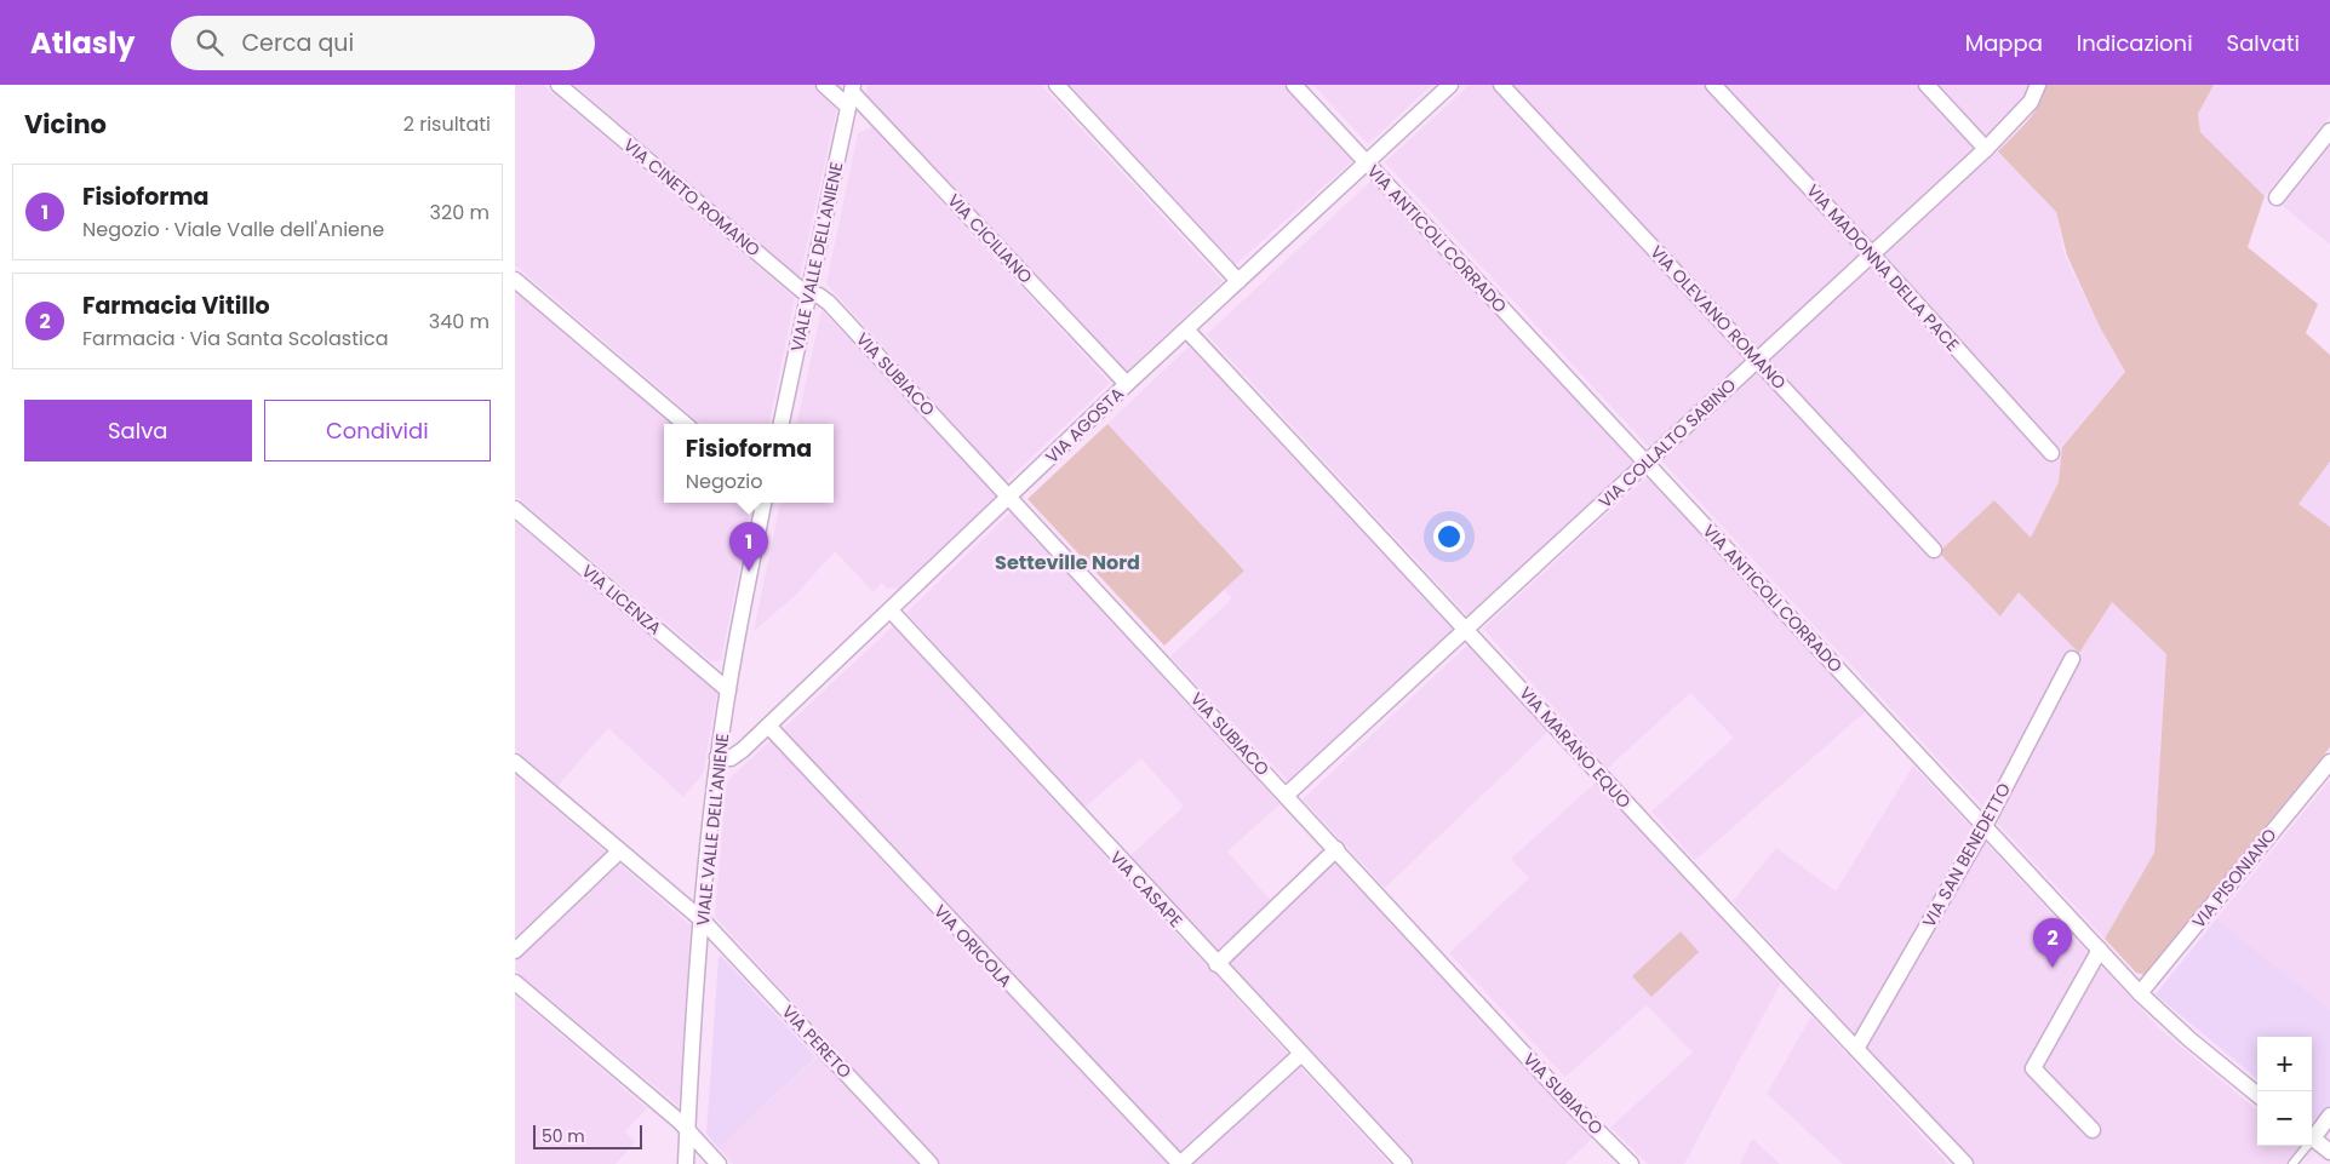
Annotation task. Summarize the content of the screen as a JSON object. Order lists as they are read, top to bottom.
{
  "streets": {
    "street": [
      "VIA CINETO ROMANO",
      "VIA CICILIANO",
      "VIA ANTICOLI CORRADO",
      "VIALE VALLE DELL'ANIENE",
      "VIA MADONNA DELLA PACE",
      "VIA OLEVANO ROMANO",
      "VIA SUBIACO",
      "VIA AGOSTA",
      "VIA COLLALTO SABINO",
      "VIA LICENZA",
      "VIA MARANO EQUO",
      "VIA SAN BENEDETTO",
      "VIA PISONIANO",
      "VIA CASAPE",
      "VIA ORICOLA",
      "VIA PERETO"
    ]
  },
  "crossings": [
    ["VIA CINETO ROMANO", "VIALE VALLE DELL'ANIENE"],
    ["VIA CINETO ROMANO", "VIA SUBIACO"],
    ["VIA CICILIANO", "VIALE VALLE DELL'ANIENE"],
    ["VIA CICILIANO", "VIA AGOSTA"],
    ["VIA ANTICOLI CORRADO", "VIA AGOSTA"],
    ["VIA ANTICOLI CORRADO", "VIA COLLALTO SABINO"],
    ["VIA ANTICOLI CORRADO", "VIA SAN BENEDETTO"],
    ["VIA ANTICOLI CORRADO", "VIA PISONIANO"],
    ["VIALE VALLE DELL'ANIENE", "VIA AGOSTA"],
    ["VIALE VALLE DELL'ANIENE", "VIA LICENZA"],
    ["VIALE VALLE DELL'ANIENE", "VIA PERETO"],
    ["VIA MADONNA DELLA PACE", "VIA COLLALTO SABINO"],
    ["VIA OLEVANO ROMANO", "VIA COLLALTO SABINO"],
    ["VIA SUBIACO", "VIA AGOSTA"],
    ["VIA SUBIACO", "VIA COLLALTO SABINO"],
    ["VIA AGOSTA", "VIA MARANO EQUO"],
    ["VIA AGOSTA", "VIA CASAPE"],
    ["VIA AGOSTA", "VIA ORICOLA"],
    ["VIA COLLALTO SABINO", "VIA MARANO EQUO"],
    ["VIA MARANO EQUO", "VIA SAN BENEDETTO"]
  ],
  "districts": ["Setteville Nord"],
  "scale_bar": "50 m",
  "page": {
    "header": "Atlasly",
    "search": "Cerca qui",
    "nav": ["Mappa", "Indicazioni", "Salvati"],
    "heading": ["Vicino", "2 risultati"],
    "list": [
      {
        "mark": "1",
        "name": "Fisioforma",
        "note": "Negozio · Viale Valle dell'Aniene",
        "value": "320 m"
      },
      {
        "mark": "2",
        "name": "Farmacia Vitillo",
        "note": "Farmacia · Via Santa Scolastica",
        "value": "340 m"
      }
    ],
    "buttons": ["Salva", "Condividi"],
    "popup": ["Fisioforma", "Negozio"],
    "pins": ["1", "2"],
    "map_buttons": ["+", "−"],
    "scale": "50 m"
  }
}
